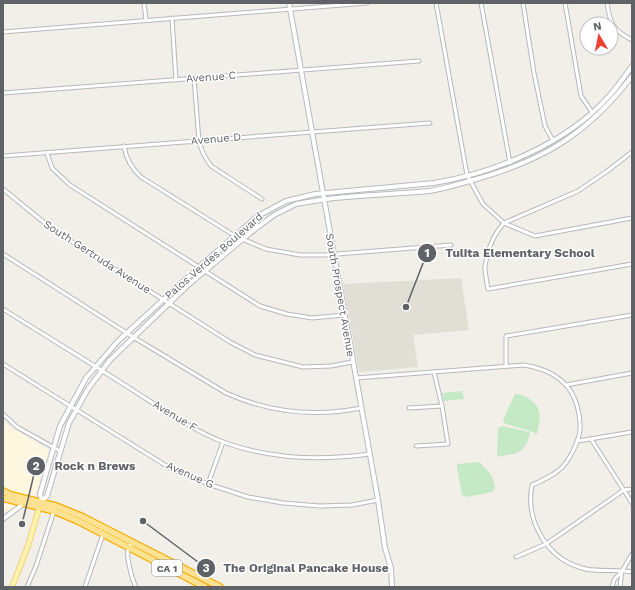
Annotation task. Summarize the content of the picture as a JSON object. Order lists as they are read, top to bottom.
{
  "streets": {
    "highway": ["CA 1"],
    "main road": ["Palos Verdes Boulevard", "South Prospect Avenue"],
    "street": [
      "Avenue C",
      "Avenue D",
      "South Gertruda Avenue",
      "Avenue F",
      "Avenue G"
    ]
  },
  "crossings": [
    ["Avenue C", "South Prospect Avenue"],
    ["Avenue D", "South Prospect Avenue"],
    ["Palos Verdes Boulevard", "South Gertruda Avenue"],
    ["Palos Verdes Boulevard", "South Prospect Avenue"],
    ["Palos Verdes Boulevard", "Avenue F"],
    ["Palos Verdes Boulevard", "Avenue G"],
    ["Palos Verdes Boulevard", "CA 1"],
    ["South Gertruda Avenue", "South Prospect Avenue"],
    ["South Prospect Avenue", "Avenue F"],
    ["South Prospect Avenue", "Avenue G"]
  ],
  "places": ["Tulita Elementary School", "The Original Pancake House", "Rock n Brews"],
  "north": "top"
}
